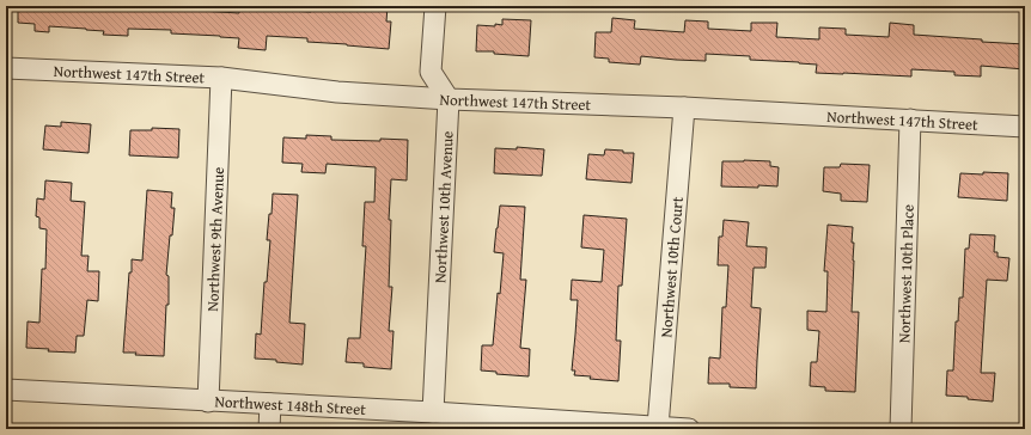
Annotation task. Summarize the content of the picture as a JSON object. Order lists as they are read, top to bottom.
{
  "streets": {
    "street": [
      "Northwest 147th Street",
      "Northwest 10th Avenue",
      "Northwest 9th Avenue",
      "Northwest 10th Court",
      "Northwest 10th Place",
      "Northwest 148th Street"
    ]
  },
  "crossings": [
    ["Northwest 147th Street", "Northwest 10th Avenue"],
    ["Northwest 147th Street", "Northwest 9th Avenue"],
    ["Northwest 147th Street", "Northwest 10th Court"],
    ["Northwest 147th Street", "Northwest 10th Place"],
    ["Northwest 10th Avenue", "Northwest 148th Street"],
    ["Northwest 9th Avenue", "Northwest 148th Street"],
    ["Northwest 10th Court", "Northwest 148th Street"]
  ]
}
